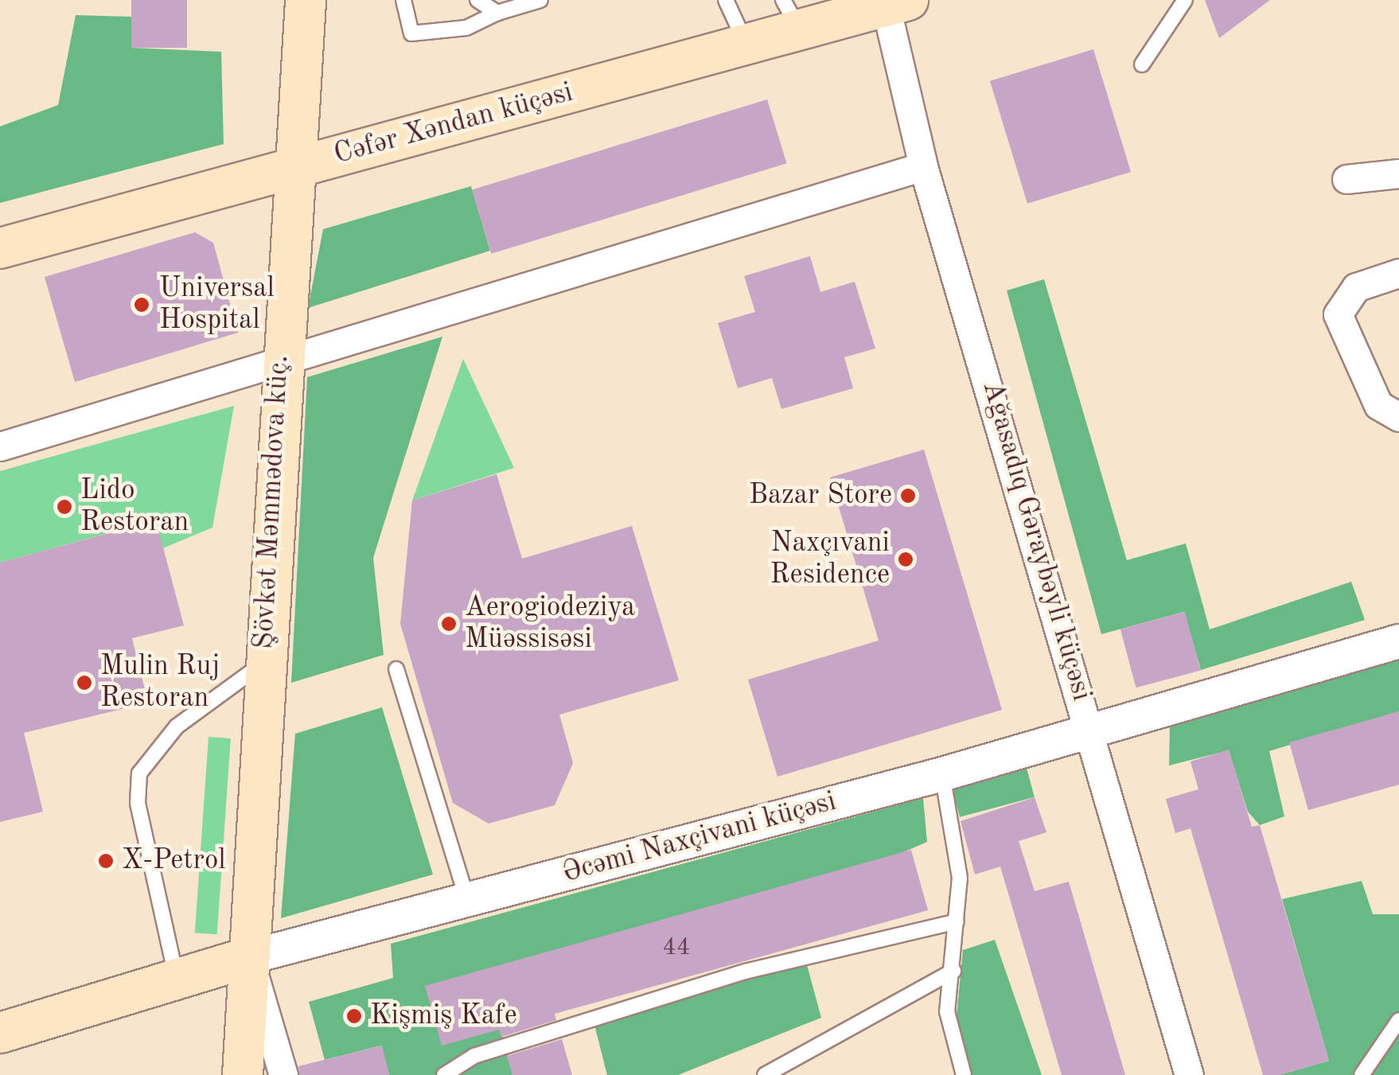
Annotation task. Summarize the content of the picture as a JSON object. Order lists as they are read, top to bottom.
{
  "streets": {
    "main road": ["Cəfər Xəndan küçəsi", "Şövkət Məmmədova küç.", "Əcəmi Naxçivani küçəsi"],
    "street": ["Ağasadıq Gəraybəyli küçəsi"]
  },
  "crossings": [
    ["Cəfər Xəndan küçəsi", "Şövkət Məmmədova küç."],
    ["Cəfər Xəndan küçəsi", "Ağasadıq Gəraybəyli küçəsi"],
    ["Şövkət Məmmədova küç.", "Əcəmi Naxçivani küçəsi"],
    ["Ağasadıq Gəraybəyli küçəsi", "Əcəmi Naxçivani küçəsi"]
  ],
  "places": [
    "Universal Hospital",
    "Bazar Store",
    "Lido Restoran",
    "Naxçıvani Residence",
    "Aerogiodeziya Müəssisəsi",
    "Mulin Ruj Restoran",
    "X-Petrol",
    "Kişmiş Kafe"
  ],
  "house_numbers": ["44"]
}
